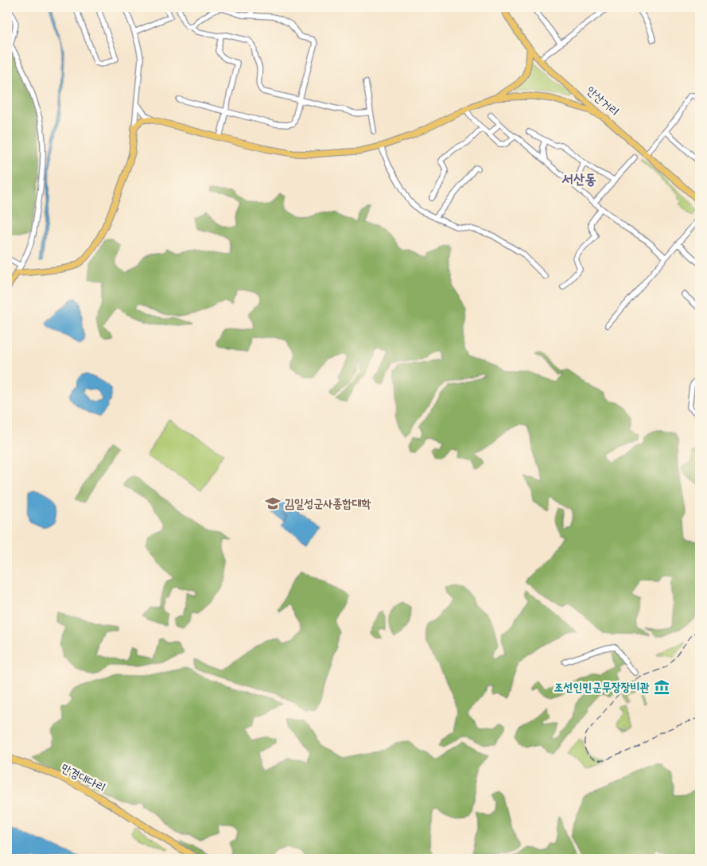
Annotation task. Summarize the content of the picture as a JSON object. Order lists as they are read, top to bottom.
{
  "streets": {
    "highway": ["만경대다리"],
    "main road": ["안산거리"]
  },
  "districts": ["서산동"],
  "places": {
    "school or university": ["김일성군사종합대학"],
    "museum": ["조선인민군무장장비관"]
  }
}
